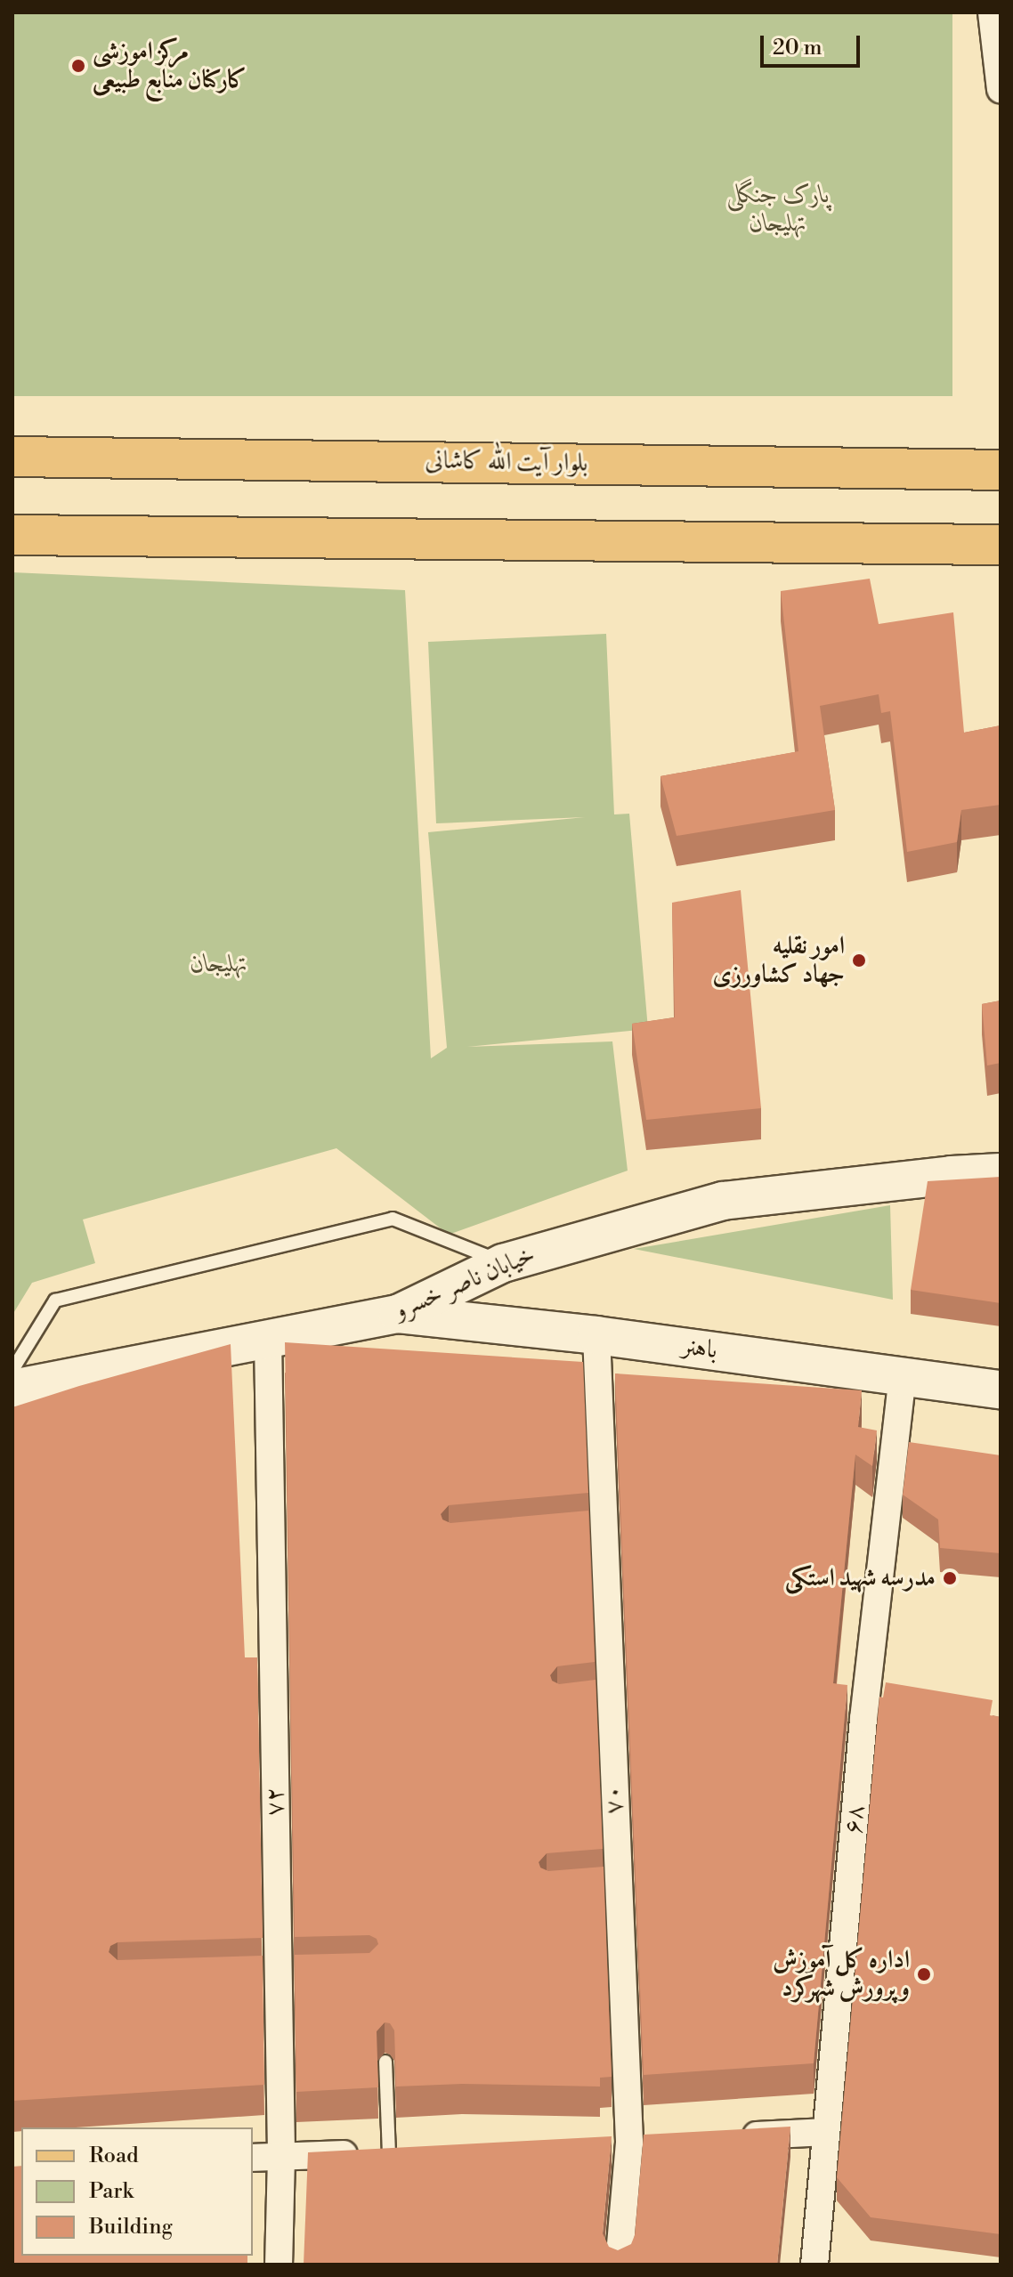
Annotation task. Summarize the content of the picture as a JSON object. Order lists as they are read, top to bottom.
{
  "streets": {
    "main road": ["بلوار آیت الله کاشانی", "خیابان ناصر خسرو", "باهنر"],
    "street": ["۷۰", "۷۲", "۶۸"]
  },
  "crossings": [
    ["خیابان ناصر خسرو", "باهنر"],
    ["خیابان ناصر خسرو", "۷۲"],
    ["باهنر", "۷۰"],
    ["باهنر", "۶۸"]
  ],
  "parks": ["پارک جنگلی تهلیجان", "تهلیجان"],
  "places": [
    "مرکز اموزشی کارکنان منابع طبیعی",
    "امور نقلیه جهاد کشاورزی",
    "مدرسه شهید استکی",
    "اداره کل آموزش و پرورش شهرکرد"
  ],
  "legend": ["Road", "Park", "Building"],
  "scale_bar": "20 m"
}
